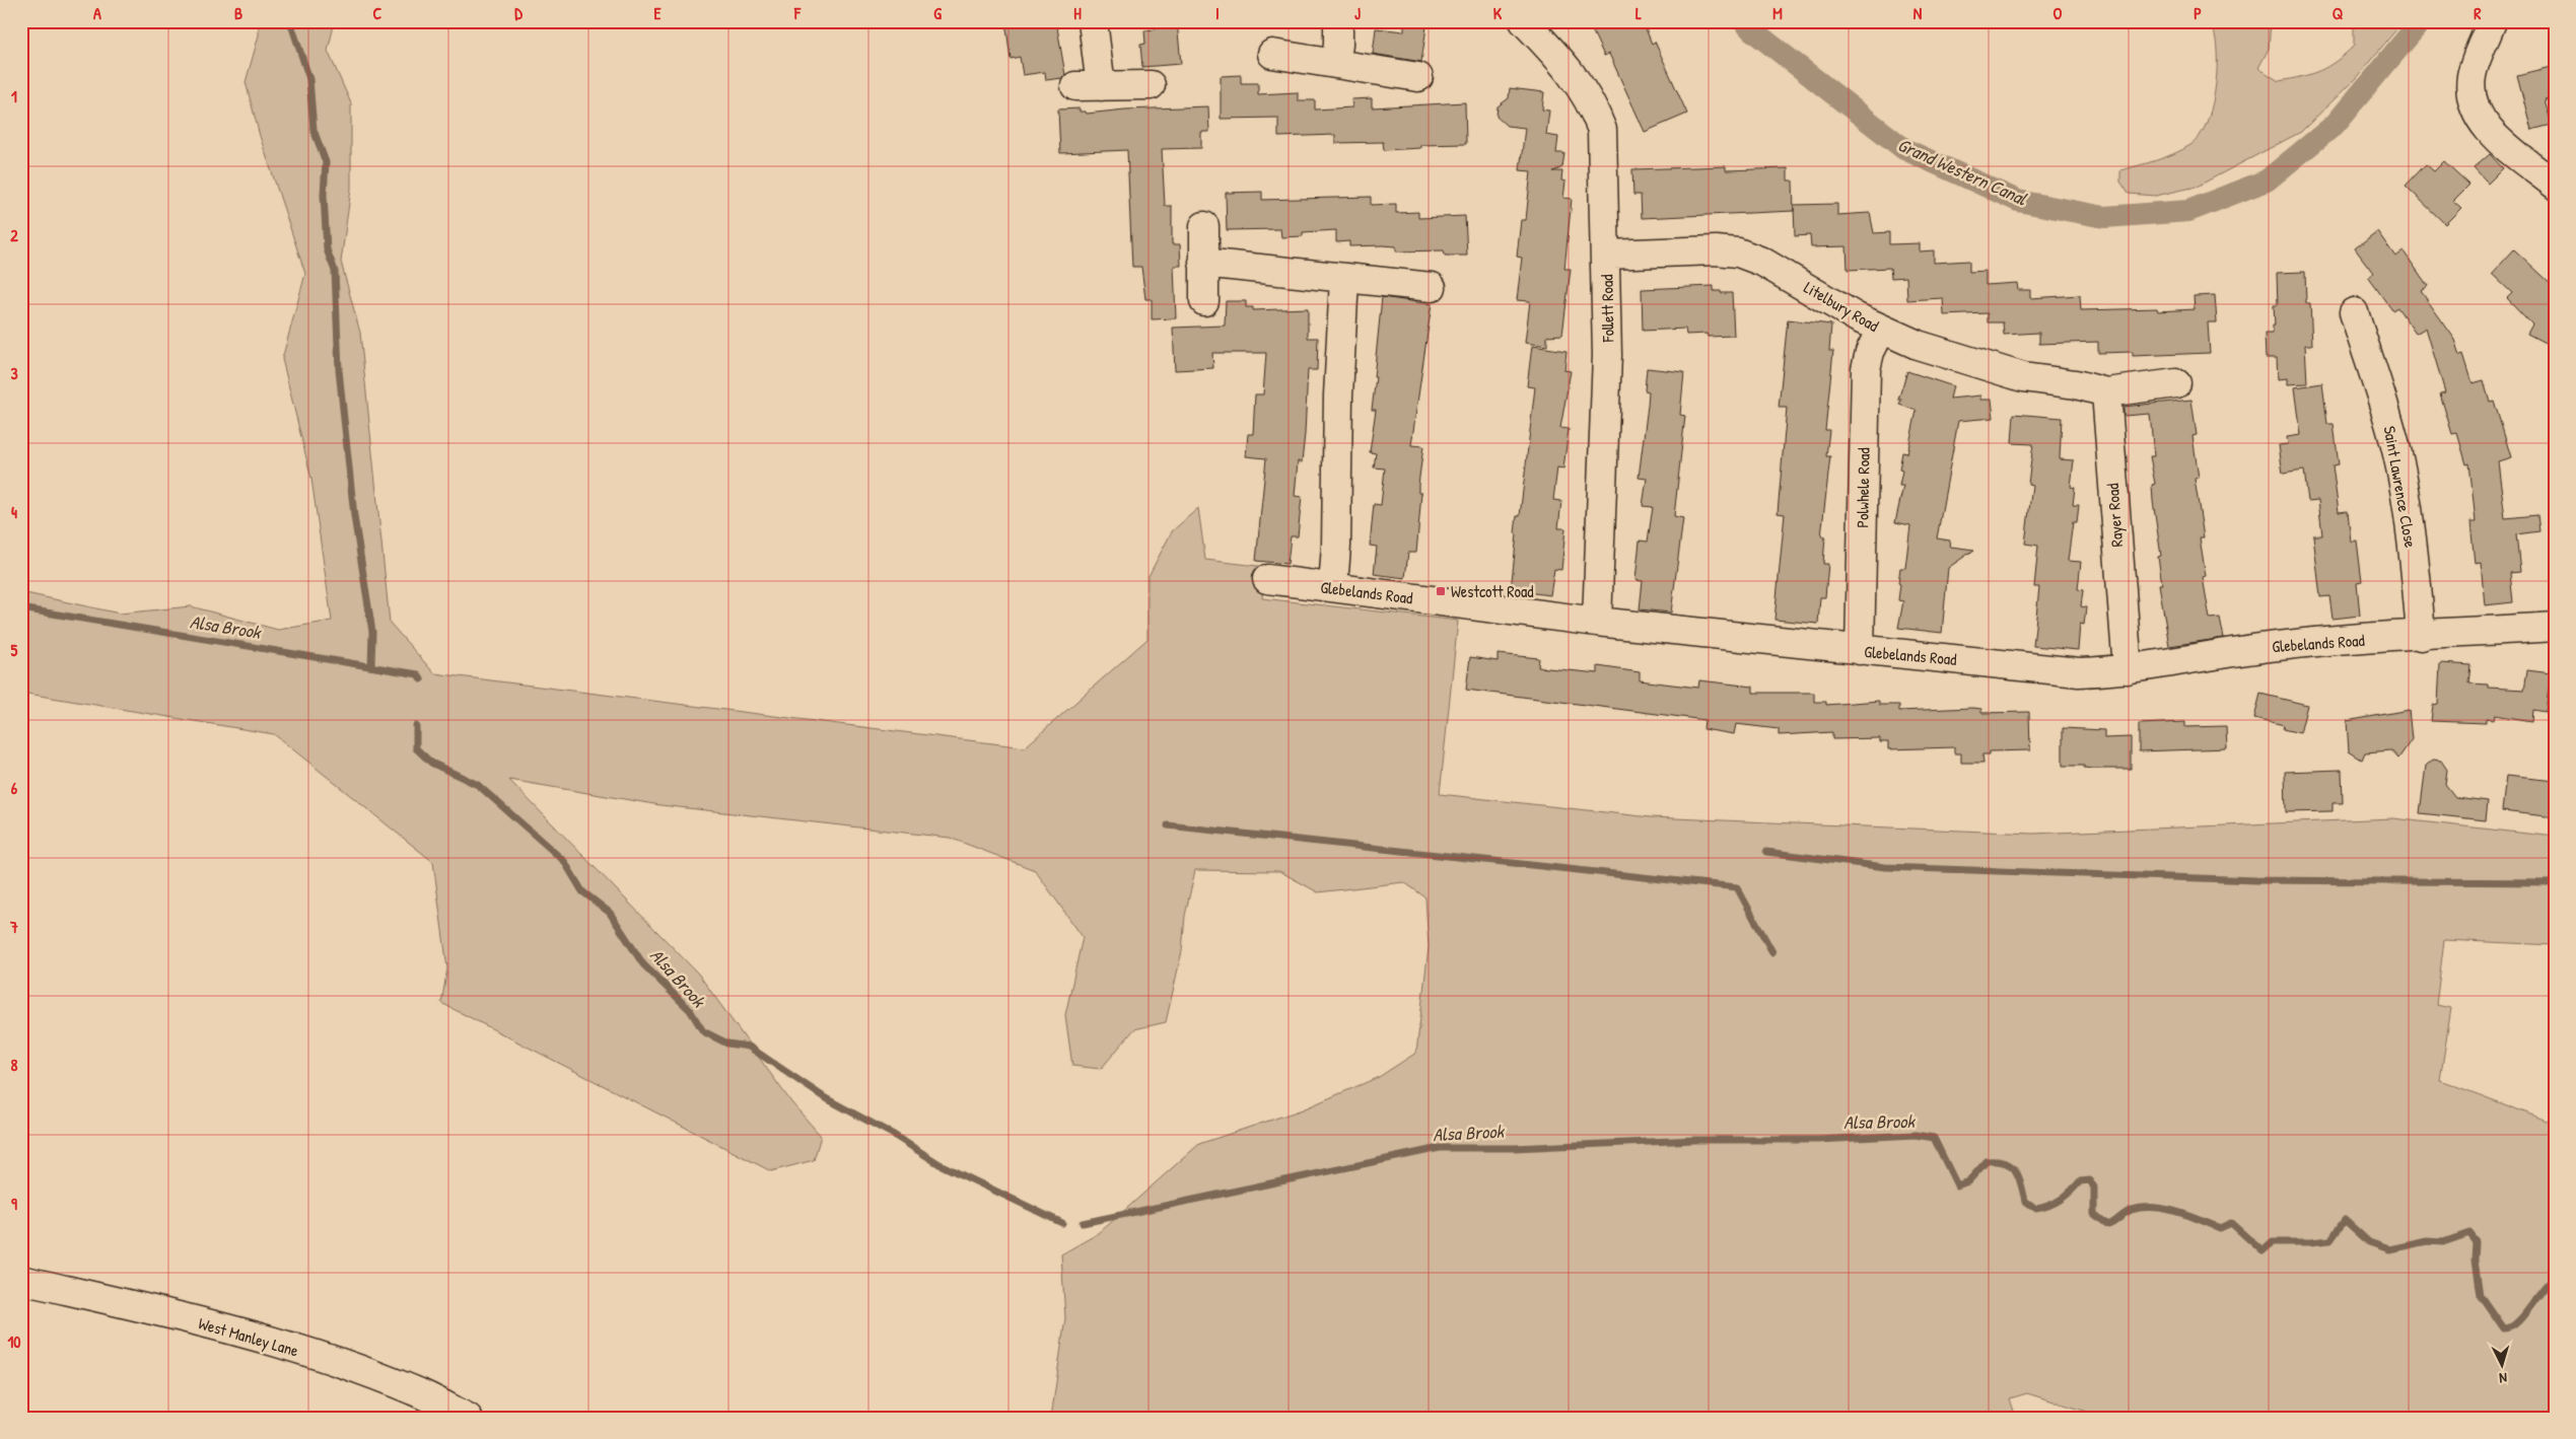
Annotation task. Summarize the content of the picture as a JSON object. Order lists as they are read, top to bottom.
{
  "streets": {
    "street": [
      "Litelbury Road",
      "Follett Road",
      "Saint Lawrence Close",
      "Polwhele Road",
      "Rayer Road",
      "Glebelands Road",
      "West Manley Lane"
    ]
  },
  "crossings": [
    ["Litelbury Road", "Follett Road"],
    ["Litelbury Road", "Polwhele Road"],
    ["Litelbury Road", "Rayer Road"],
    ["Follett Road", "Glebelands Road"],
    ["Saint Lawrence Close", "Glebelands Road"],
    ["Polwhele Road", "Glebelands Road"],
    ["Rayer Road", "Glebelands Road"]
  ],
  "water": ["Grand Western Canal", "Alsa Brook"],
  "places": {
    "transit": ["Westcott Road"]
  },
  "north": "bottom",
  "grid": {
    "columns": [
      "A",
      "B",
      "C",
      "D",
      "E",
      "F",
      "G",
      "H",
      "I",
      "J",
      "K",
      "L",
      "M",
      "N",
      "O",
      "P",
      "Q",
      "R"
    ],
    "rows": [
      "1",
      "2",
      "3",
      "4",
      "5",
      "6",
      "7",
      "8",
      "9",
      "10"
    ]
  }
}
